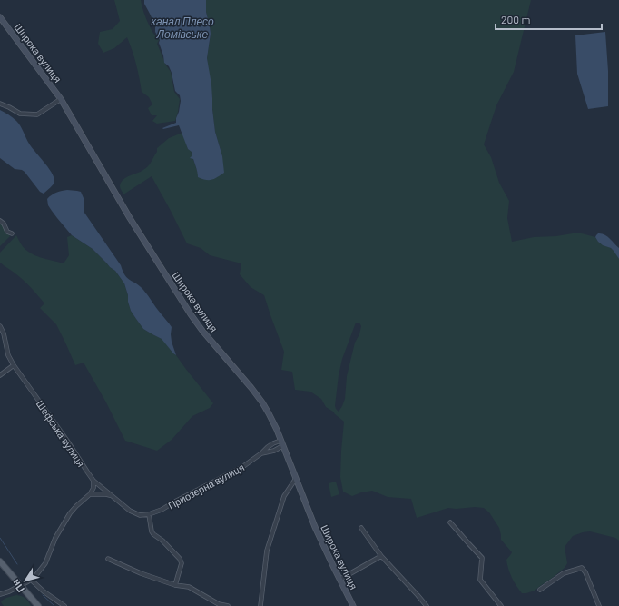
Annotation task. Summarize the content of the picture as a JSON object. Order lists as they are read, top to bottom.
{
  "streets": {
    "main road": ["Широка вулиця"],
    "street": ["Шефська вулиця", "Приозерна вулиця"]
  },
  "crossings": [
    ["Широка вулиця", "Приозерна вулиця"],
    ["Шефська вулиця", "Приозерна вулиця"]
  ],
  "water": ["канал Плесо Ломівське"],
  "scale_bar": "200 m",
  "north": "bottom left"
}
